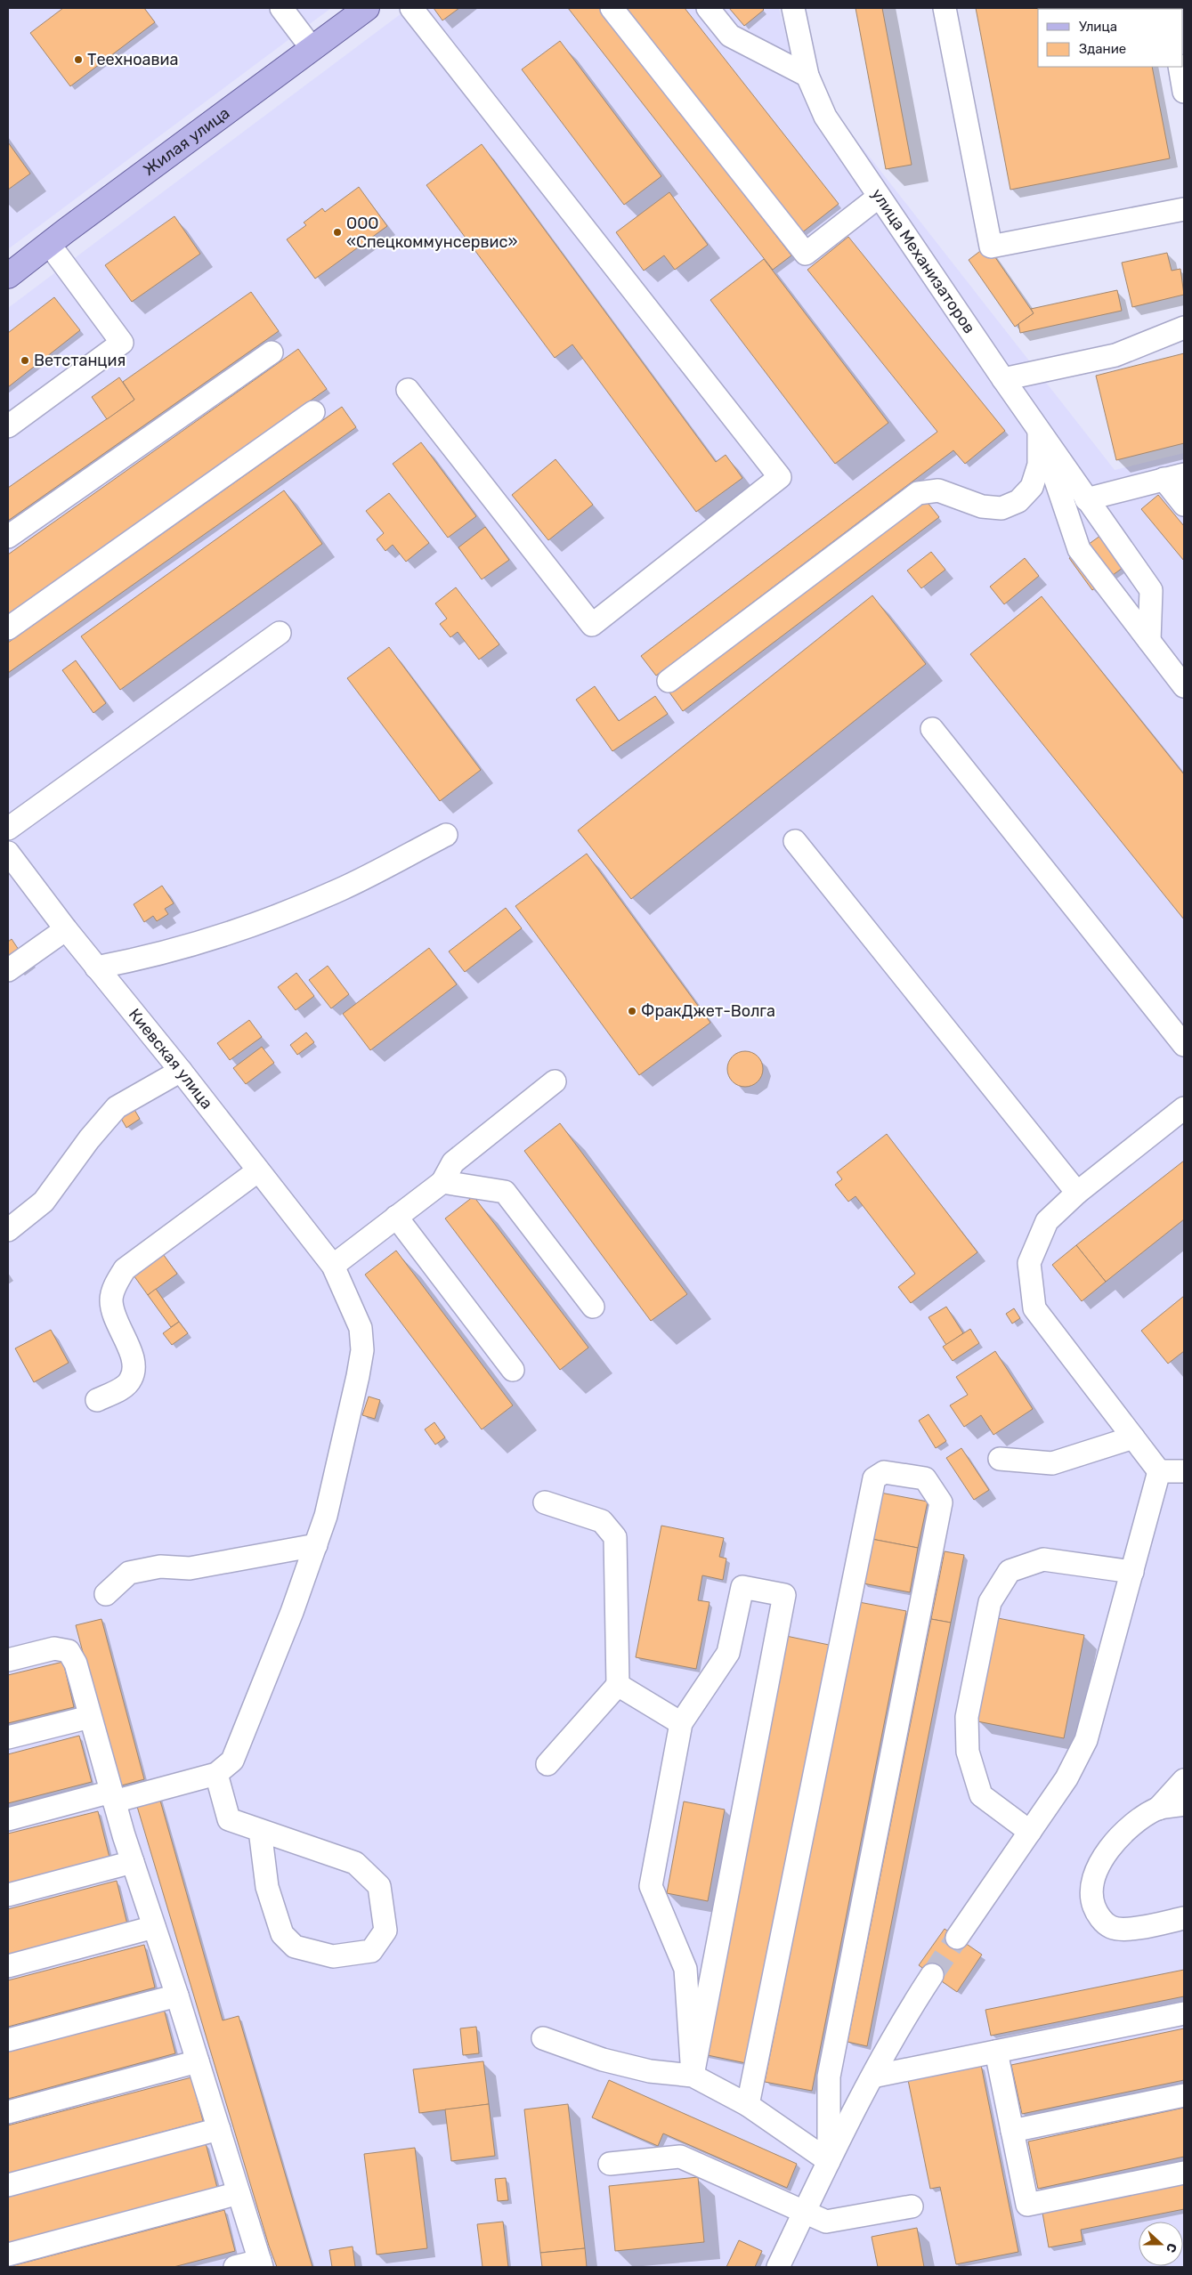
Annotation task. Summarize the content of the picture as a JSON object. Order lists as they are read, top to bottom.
{
  "streets": {
    "main road": ["Жилая улица"],
    "street": ["улица Механизаторов", "Киевская улица"]
  },
  "places": [
    "Теехноавиа",
    "ООО «Спецкоммунсервис»",
    "Ветстанция",
    "ФракДжет-Волга"
  ],
  "legend": ["Улица", "Здание"],
  "north": "right"
}
